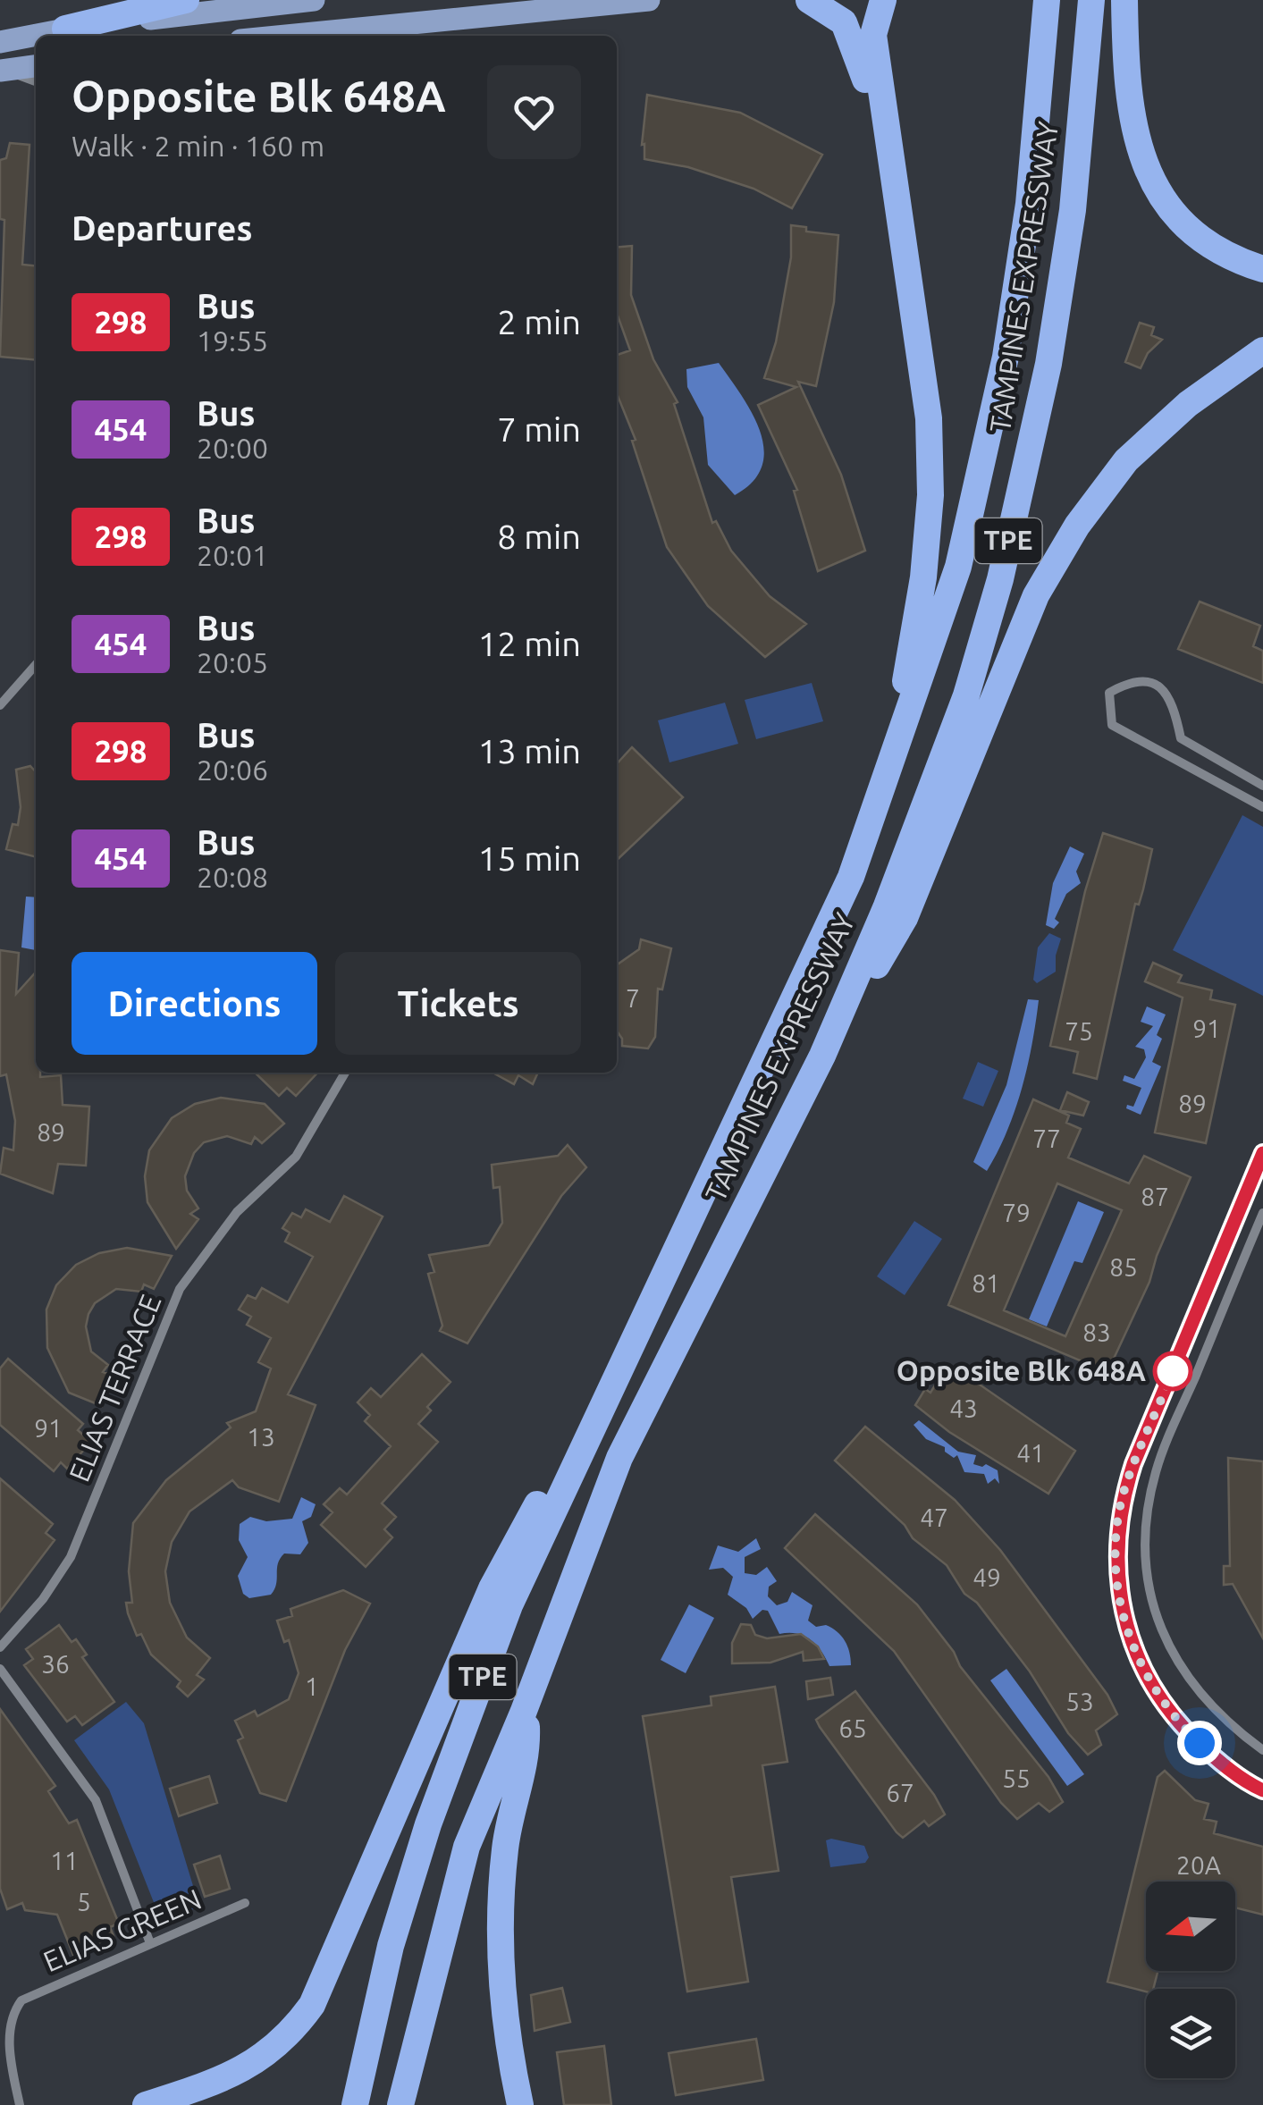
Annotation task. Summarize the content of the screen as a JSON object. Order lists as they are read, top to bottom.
{
  "streets": {
    "highway": ["TAMPINES EXPRESSWAY", "TPE"],
    "street": ["ELIAS TERRACE", "ELIAS GREEN"]
  },
  "places": ["Opposite Blk 648A"],
  "lines": ["bus line 298"],
  "house_numbers": [
    "7",
    "91",
    "75",
    "89",
    "89",
    "77",
    "87",
    "79",
    "85",
    "81",
    "83",
    "43",
    "91",
    "13",
    "41",
    "47",
    "49",
    "36",
    "1",
    "53",
    "65",
    "55",
    "67",
    "11",
    "20A",
    "5"
  ],
  "north": "left",
  "page": {
    "heading": [
      ["Opposite Blk 648A", "Walk · 2 min · 160 m"],
      "Departures"
    ],
    "list": [
      {
        "mark": "298",
        "name": "Bus",
        "note": "19:55",
        "value": "2 min"
      },
      {
        "mark": "454",
        "name": "Bus",
        "note": "20:00",
        "value": "7 min"
      },
      {
        "mark": "298",
        "name": "Bus",
        "note": "20:01",
        "value": "8 min"
      },
      {
        "mark": "454",
        "name": "Bus",
        "note": "20:05",
        "value": "12 min"
      },
      {
        "mark": "298",
        "name": "Bus",
        "note": "20:06",
        "value": "13 min"
      },
      {
        "mark": "454",
        "name": "Bus",
        "note": "20:08",
        "value": "15 min"
      }
    ],
    "buttons": ["Directions", "Tickets"]
  }
}
